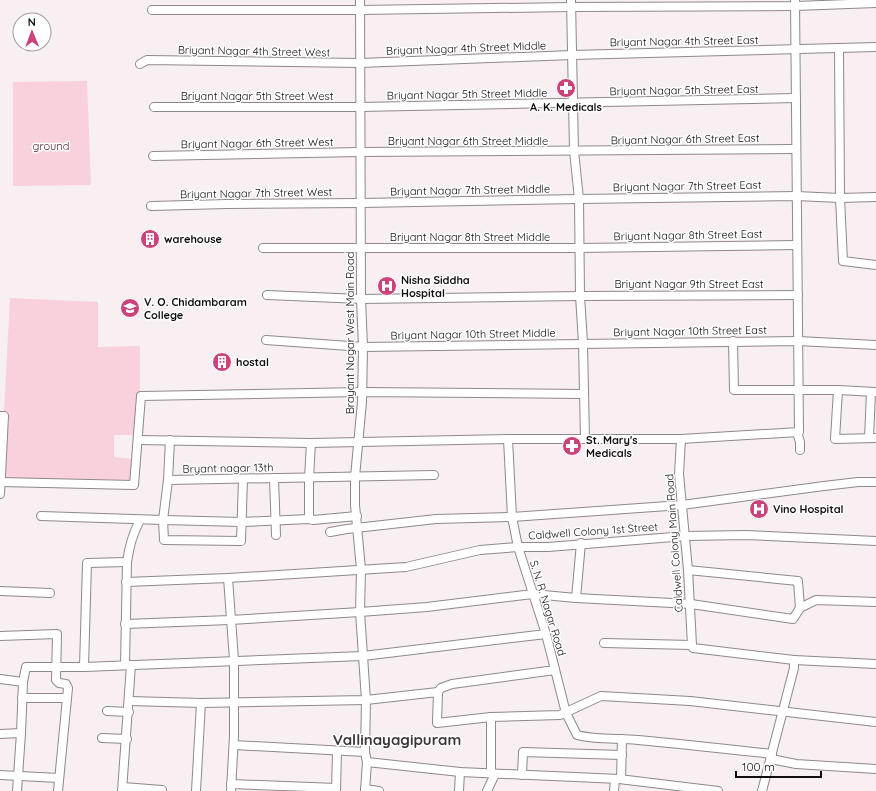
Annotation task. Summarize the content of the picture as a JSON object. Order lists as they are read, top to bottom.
{
  "streets": {
    "street": [
      "Briyant Nagar 4th Street East",
      "Briyant Nagar 4th Street Middle",
      "Briyant Nagar 4th Street West",
      "Briyant Nagar 5th Street East",
      "Briyant Nagar 5th Street Middle",
      "Briyant Nagar 5th Street West",
      "Briyant Nagar 6th Street East",
      "Briyant Nagar 6th Street Middle",
      "Briyant Nagar 6th Street West",
      "Briyant Nagar 7th Street East",
      "Briyant Nagar 7th Street Middle",
      "Briyant Nagar 7th Street West",
      "Briyant Nagar 8th Street East",
      "Briyant Nagar 8th Street Middle",
      "Briyant Nagar 9th Street East",
      "Briyant Nagar 10th Street East",
      "Brayant Nagar West Main Road",
      "Briyant Nagar 10th Street Middle",
      "Bryant nagar 13th",
      "Caldwell Colony 1st Street",
      "Caldwell Colony Main Road",
      "S. N. R. Nagar Road"
    ]
  },
  "crossings": [
    ["Briyant Nagar 4th Street East", "Briyant Nagar 4th Street Middle"],
    ["Briyant Nagar 4th Street Middle", "Briyant Nagar 4th Street West"],
    ["Briyant Nagar 4th Street Middle", "Brayant Nagar West Main Road"],
    ["Briyant Nagar 4th Street West", "Brayant Nagar West Main Road"],
    ["Briyant Nagar 5th Street East", "Briyant Nagar 5th Street Middle"],
    ["Briyant Nagar 5th Street Middle", "Briyant Nagar 5th Street West"],
    ["Briyant Nagar 5th Street Middle", "Brayant Nagar West Main Road"],
    ["Briyant Nagar 5th Street West", "Brayant Nagar West Main Road"],
    ["Briyant Nagar 6th Street East", "Briyant Nagar 6th Street Middle"],
    ["Briyant Nagar 6th Street Middle", "Briyant Nagar 6th Street West"],
    ["Briyant Nagar 6th Street Middle", "Brayant Nagar West Main Road"],
    ["Briyant Nagar 6th Street West", "Brayant Nagar West Main Road"],
    ["Briyant Nagar 7th Street East", "Briyant Nagar 7th Street Middle"],
    ["Briyant Nagar 7th Street Middle", "Briyant Nagar 7th Street West"],
    ["Briyant Nagar 7th Street Middle", "Brayant Nagar West Main Road"],
    ["Briyant Nagar 7th Street West", "Brayant Nagar West Main Road"],
    ["Briyant Nagar 8th Street East", "Briyant Nagar 8th Street Middle"],
    ["Briyant Nagar 8th Street Middle", "Brayant Nagar West Main Road"],
    ["Briyant Nagar 9th Street East", "Brayant Nagar West Main Road"],
    ["Briyant Nagar 10th Street East", "Briyant Nagar 10th Street Middle"],
    ["Brayant Nagar West Main Road", "Briyant Nagar 10th Street Middle"],
    ["Brayant Nagar West Main Road", "Bryant nagar 13th"],
    ["Brayant Nagar West Main Road", "Caldwell Colony 1st Street"],
    ["Caldwell Colony 1st Street", "Caldwell Colony Main Road"],
    ["Caldwell Colony 1st Street", "S. N. R. Nagar Road"]
  ],
  "districts": ["Vallinayagipuram"],
  "parks": ["ground"],
  "places": {
    "pharmacy": ["A. K. Medicals", "St. Mary's Medicals"],
    "building": ["warehouse", "hostal"],
    "hospital": ["Nisha Siddha Hospital", "Vino Hospital"],
    "school or university": ["V. O. Chidambaram College"]
  },
  "scale_bar": "100 m",
  "north": "top"
}
